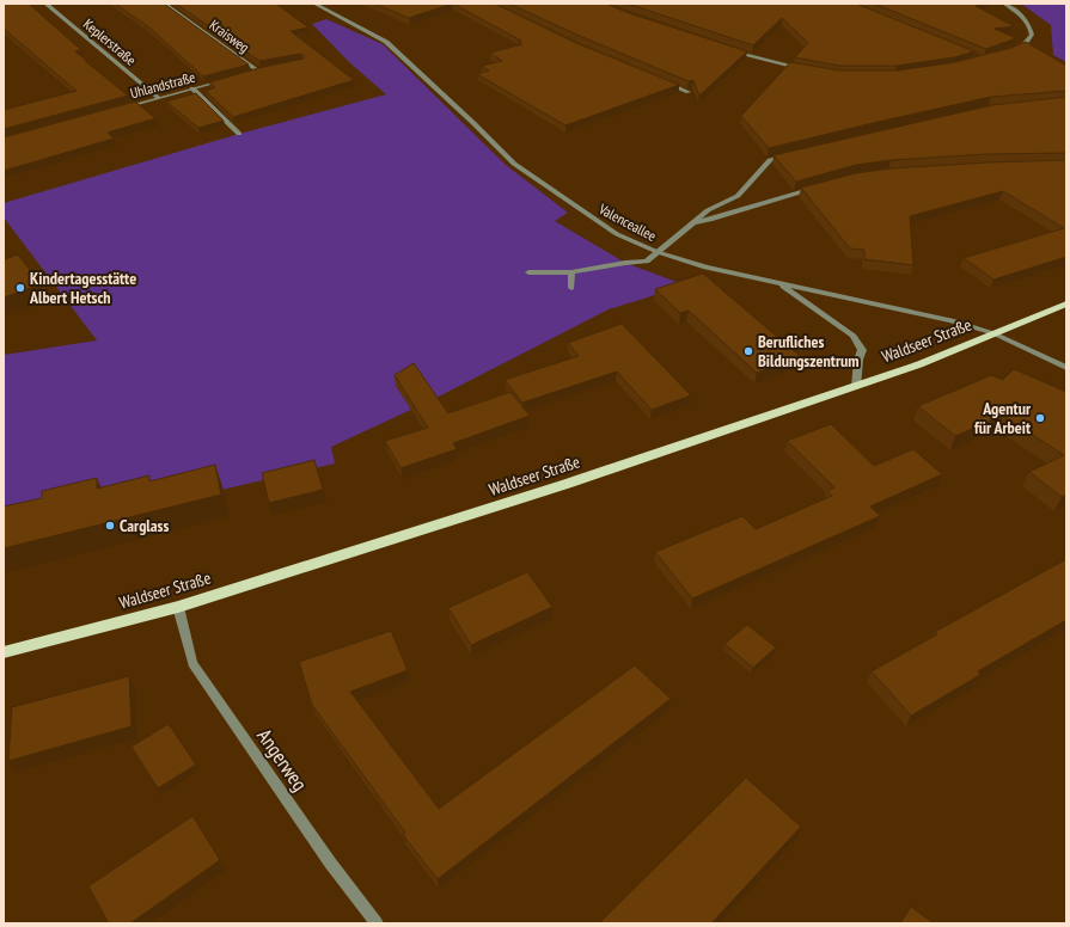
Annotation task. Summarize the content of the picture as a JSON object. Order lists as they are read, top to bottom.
{
  "streets": {
    "main road": ["Waldseer Straße"],
    "street": [
      "Kraisweg",
      "Keplerstraße",
      "Uhlandstraße",
      "Valenceallee",
      "Angerweg"
    ]
  },
  "crossings": [
    ["Keplerstraße", "Uhlandstraße"],
    ["Valenceallee", "Waldseer Straße"],
    ["Waldseer Straße", "Angerweg"]
  ],
  "places": [
    "Kindertagesstätte Albert Hetsch",
    "Berufliches Bildungszentrum",
    "Agentur für Arbeit",
    "Carglass"
  ]
}
